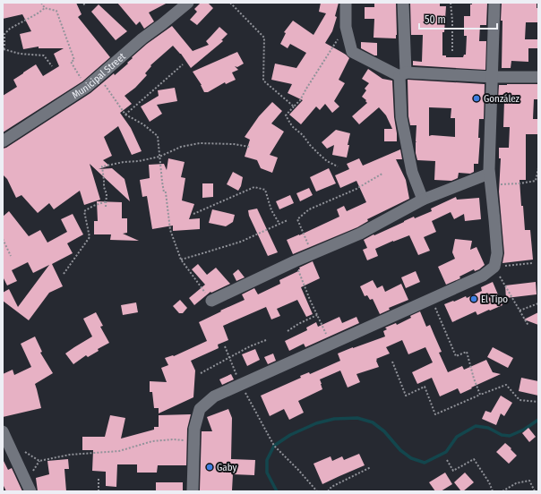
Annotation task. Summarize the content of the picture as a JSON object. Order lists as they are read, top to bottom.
{
  "streets": {
    "street": ["Municipal Street"]
  },
  "places": ["González", "El Tipo", "Gaby"],
  "scale_bar": "50 m"
}
